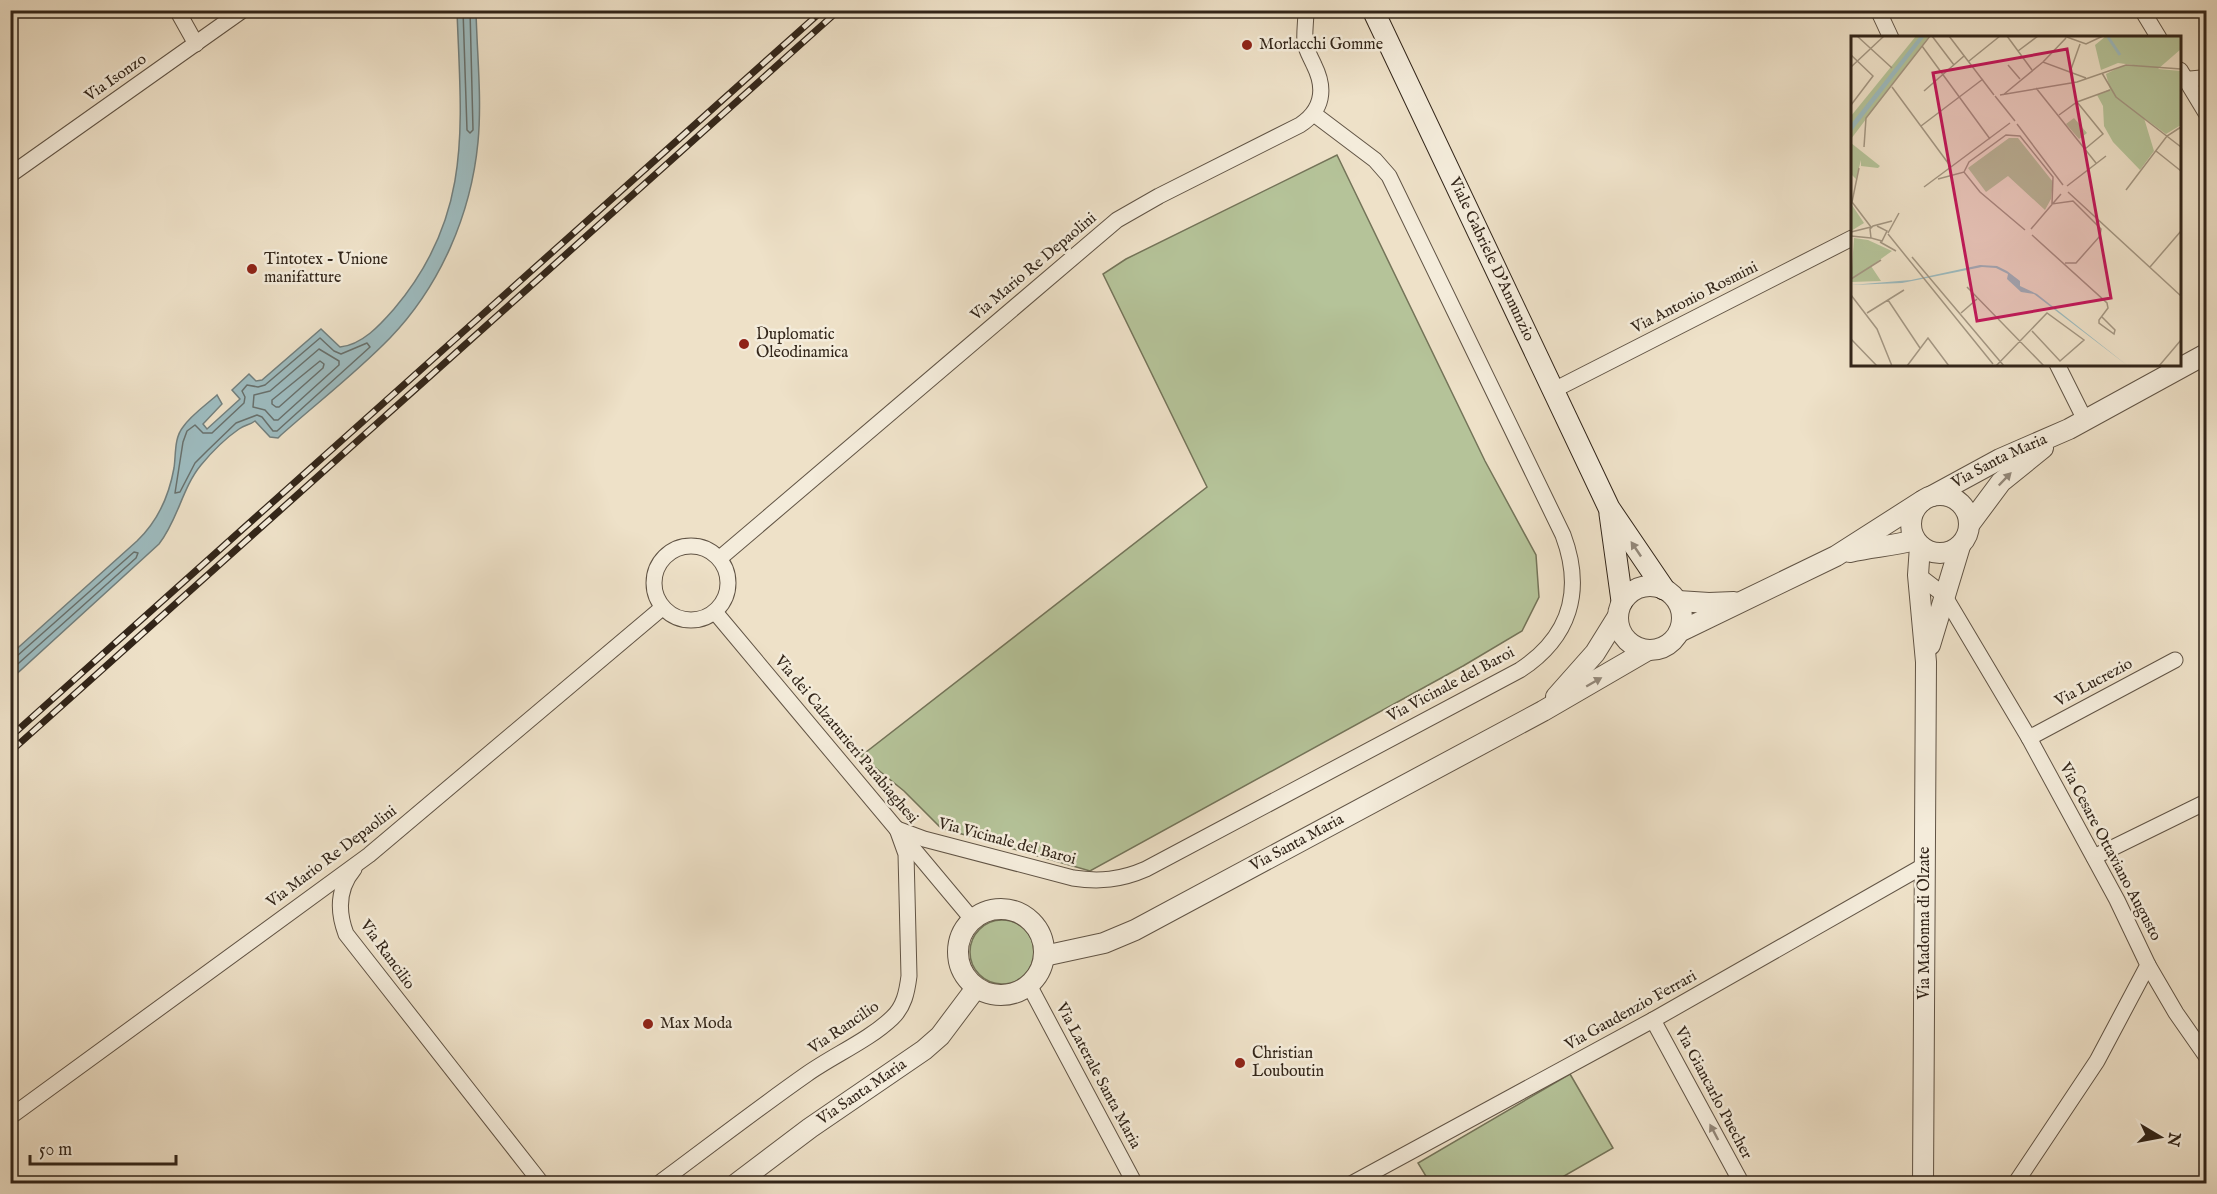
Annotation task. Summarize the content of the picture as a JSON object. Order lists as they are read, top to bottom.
{
  "streets": {
    "main road": ["Viale Gabriele D'Annunzio"],
    "street": [
      "Via Isonzo",
      "Via Mario Re Depaolini",
      "Via Antonio Rosmini",
      "Via Santa Maria",
      "Via Lucrezio",
      "Via Vicinale del Baroi",
      "Via dei Calzaturieri Parabiaghesi",
      "Via Cesare Ottaviano Augusto",
      "Via Madonna di Olzate",
      "Via Rancilio",
      "Via Gaudenzio Ferrari",
      "Via Laterale Santa Maria",
      "Via Giancarlo Puecher"
    ]
  },
  "crossings": [
    ["Viale Gabriele D'Annunzio", "Via Antonio Rosmini"],
    ["Viale Gabriele D'Annunzio", "Via Santa Maria"],
    ["Via Mario Re Depaolini", "Via Vicinale del Baroi"],
    ["Via Mario Re Depaolini", "Via dei Calzaturieri Parabiaghesi"],
    ["Via Mario Re Depaolini", "Via Rancilio"],
    ["Via Santa Maria", "Via dei Calzaturieri Parabiaghesi"],
    ["Via Santa Maria", "Via Madonna di Olzate"],
    ["Via Santa Maria", "Via Laterale Santa Maria"],
    ["Via Lucrezio", "Via Cesare Ottaviano Augusto"],
    ["Via Vicinale del Baroi", "Via dei Calzaturieri Parabiaghesi"],
    ["Via Vicinale del Baroi", "Via Rancilio"],
    ["Via dei Calzaturieri Parabiaghesi", "Via Rancilio"],
    ["Via dei Calzaturieri Parabiaghesi", "Via Laterale Santa Maria"],
    ["Via Cesare Ottaviano Augusto", "Via Madonna di Olzate"],
    ["Via Madonna di Olzate", "Via Gaudenzio Ferrari"],
    ["Via Gaudenzio Ferrari", "Via Giancarlo Puecher"]
  ],
  "one_way": ["Via Giancarlo Puecher"],
  "places": [
    "Morlacchi Gomme",
    "Tintotex - Unione manifatture",
    "Duplomatic Oleodinamica",
    "Max Moda",
    "Christian Louboutin"
  ],
  "scale_bar": "50 m",
  "north": "right"
}
